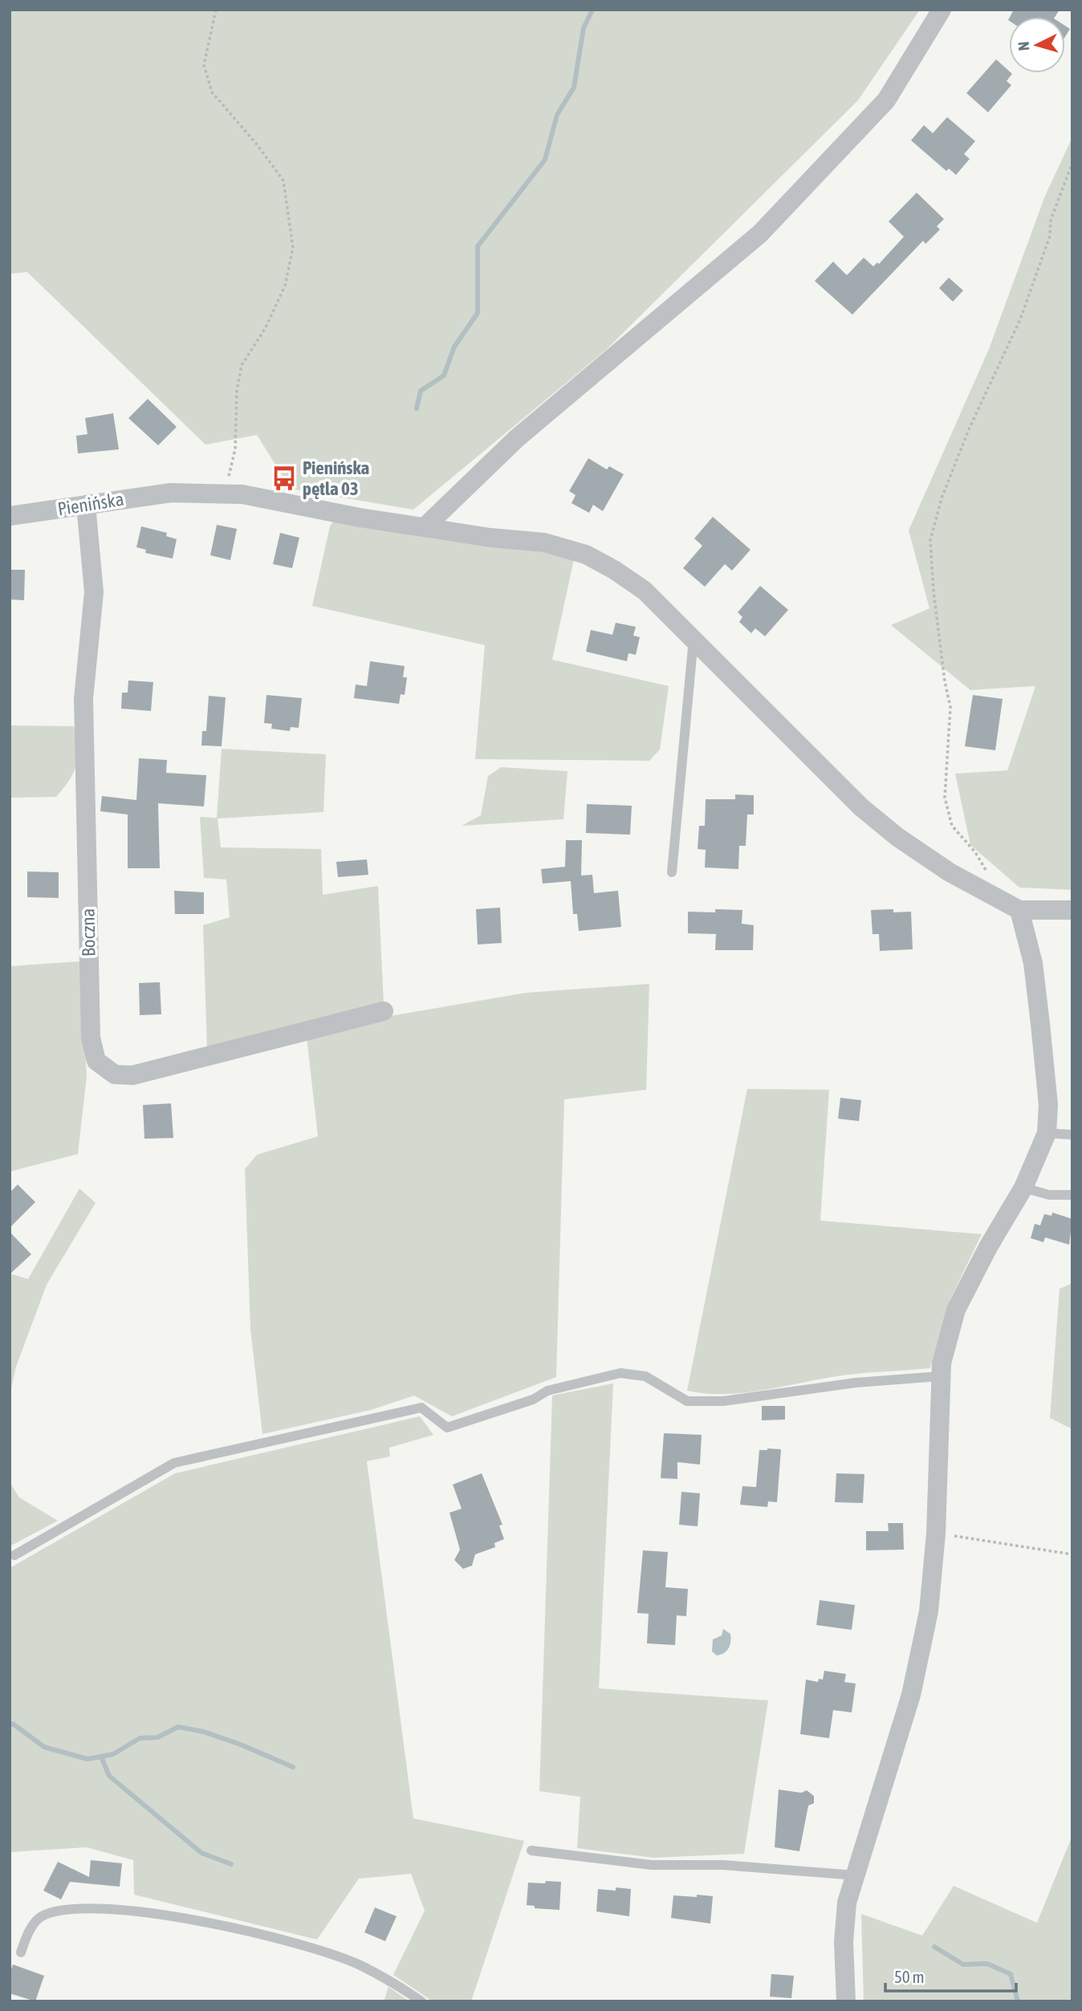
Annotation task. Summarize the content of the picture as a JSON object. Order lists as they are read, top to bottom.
{
  "streets": {
    "street": ["Pienińska", "Boczna"]
  },
  "crossings": [
    ["Pienińska", "Boczna"]
  ],
  "places": {
    "bus stop": ["Pienińska pętla 03"]
  },
  "scale_bar": "50 m",
  "north": "left"
}
